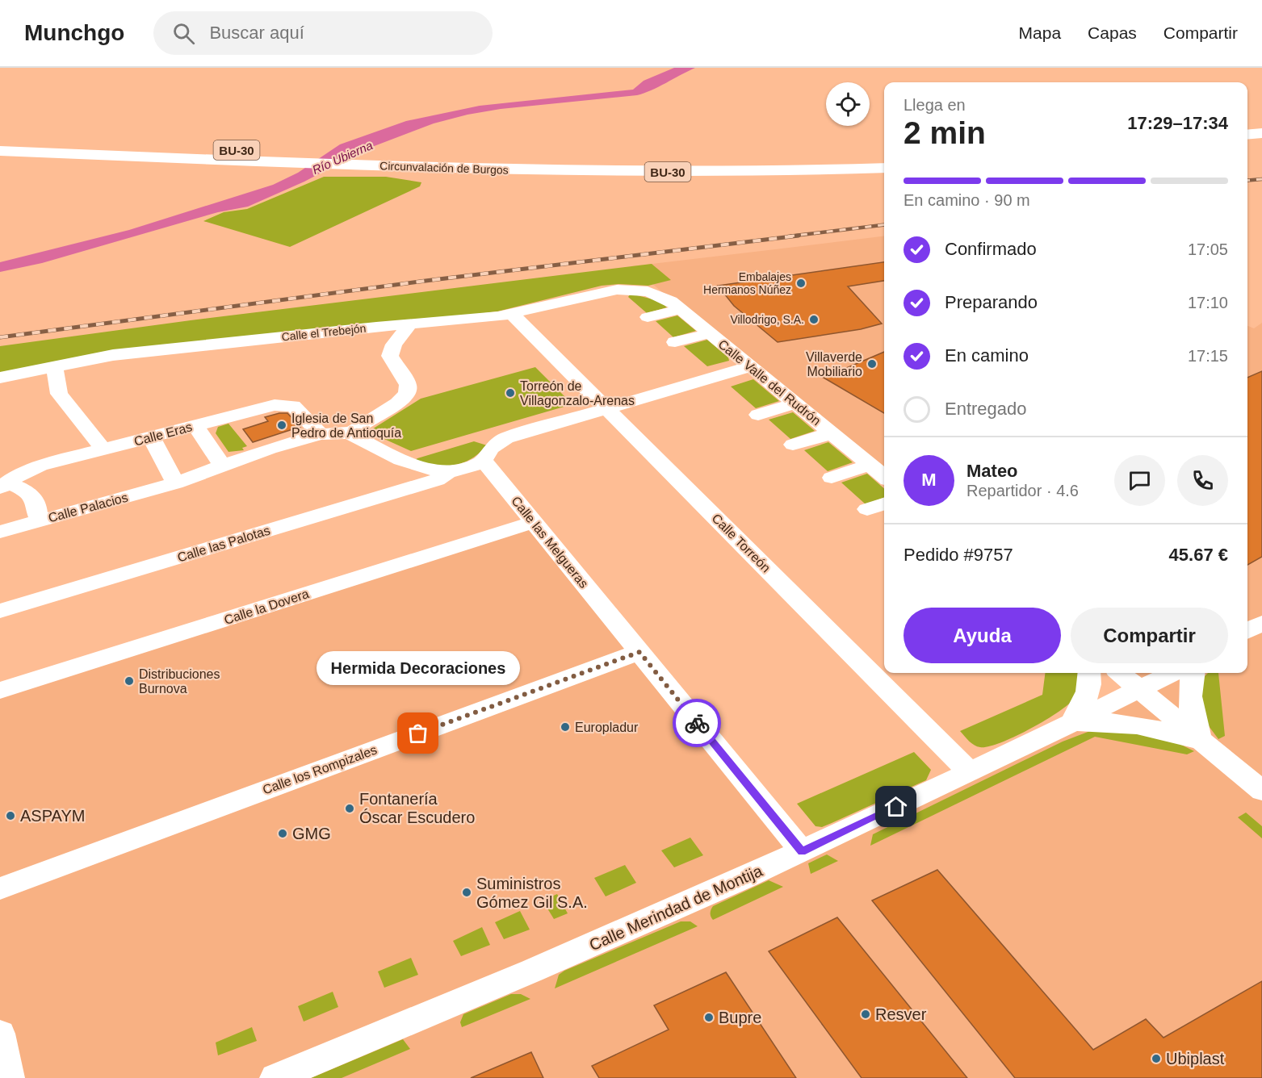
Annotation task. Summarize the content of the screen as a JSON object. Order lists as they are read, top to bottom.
{
  "streets": {
    "highway": ["BU-30", "Circunvalación de Burgos"],
    "street": [
      "Calle el Trebejón",
      "Calle Valle del Rudrón",
      "Calle Eras",
      "Calle Palacios",
      "Calle las Melgueras",
      "Calle Torreón",
      "Calle las Palotas",
      "Calle la Dovera",
      "Calle los Rompizales",
      "Calle Merindad de Montija"
    ]
  },
  "crossings": [
    ["Calle el Trebejón", "Calle Valle del Rudrón"],
    ["Calle el Trebejón", "Calle Torreón"],
    ["Calle Eras", "Calle Palacios"],
    ["Calle las Melgueras", "Calle la Dovera"],
    ["Calle las Melgueras", "Calle los Rompizales"],
    ["Calle las Melgueras", "Calle Merindad de Montija"],
    ["Calle Torreón", "Calle Merindad de Montija"]
  ],
  "water": ["Río Ubierna"],
  "places": [
    "Embalajes Hermanos Núñez",
    "Villodrigo, S.A.",
    "Villaverde Mobiliario",
    "Torreón de Villagonzalo-Arenas",
    "Iglesia de San Pedro de Antioquía",
    "Distribuciones Burnova",
    "Europladur",
    "Hermida Decoraciones",
    "Fontanería Óscar Escudero",
    "ASPAYM",
    "GMG",
    "Suministros Gómez Gil S.A.",
    "Resver",
    "Bupre",
    "Ubiplast"
  ],
  "page": {
    "header": "Munchgo",
    "search": "Buscar aquí",
    "nav": ["Mapa", "Capas", "Compartir"],
    "heading": ["2 min", "Llega en", "17:29–17:34"],
    "panel": [
      "Mateo",
      "Repartidor · 4.6",
      "Pedido #9757",
      "45.67 €"
    ],
    "bar": "En camino · 90 m",
    "list": [
      ["Confirmado", "17:05"],
      ["Preparando", "17:10"],
      ["En camino", "17:15"],
      "Entregado"
    ],
    "round": "M",
    "buttons": ["Ayuda", "Compartir"],
    "bubble": "Hermida Decoraciones"
  }
}
